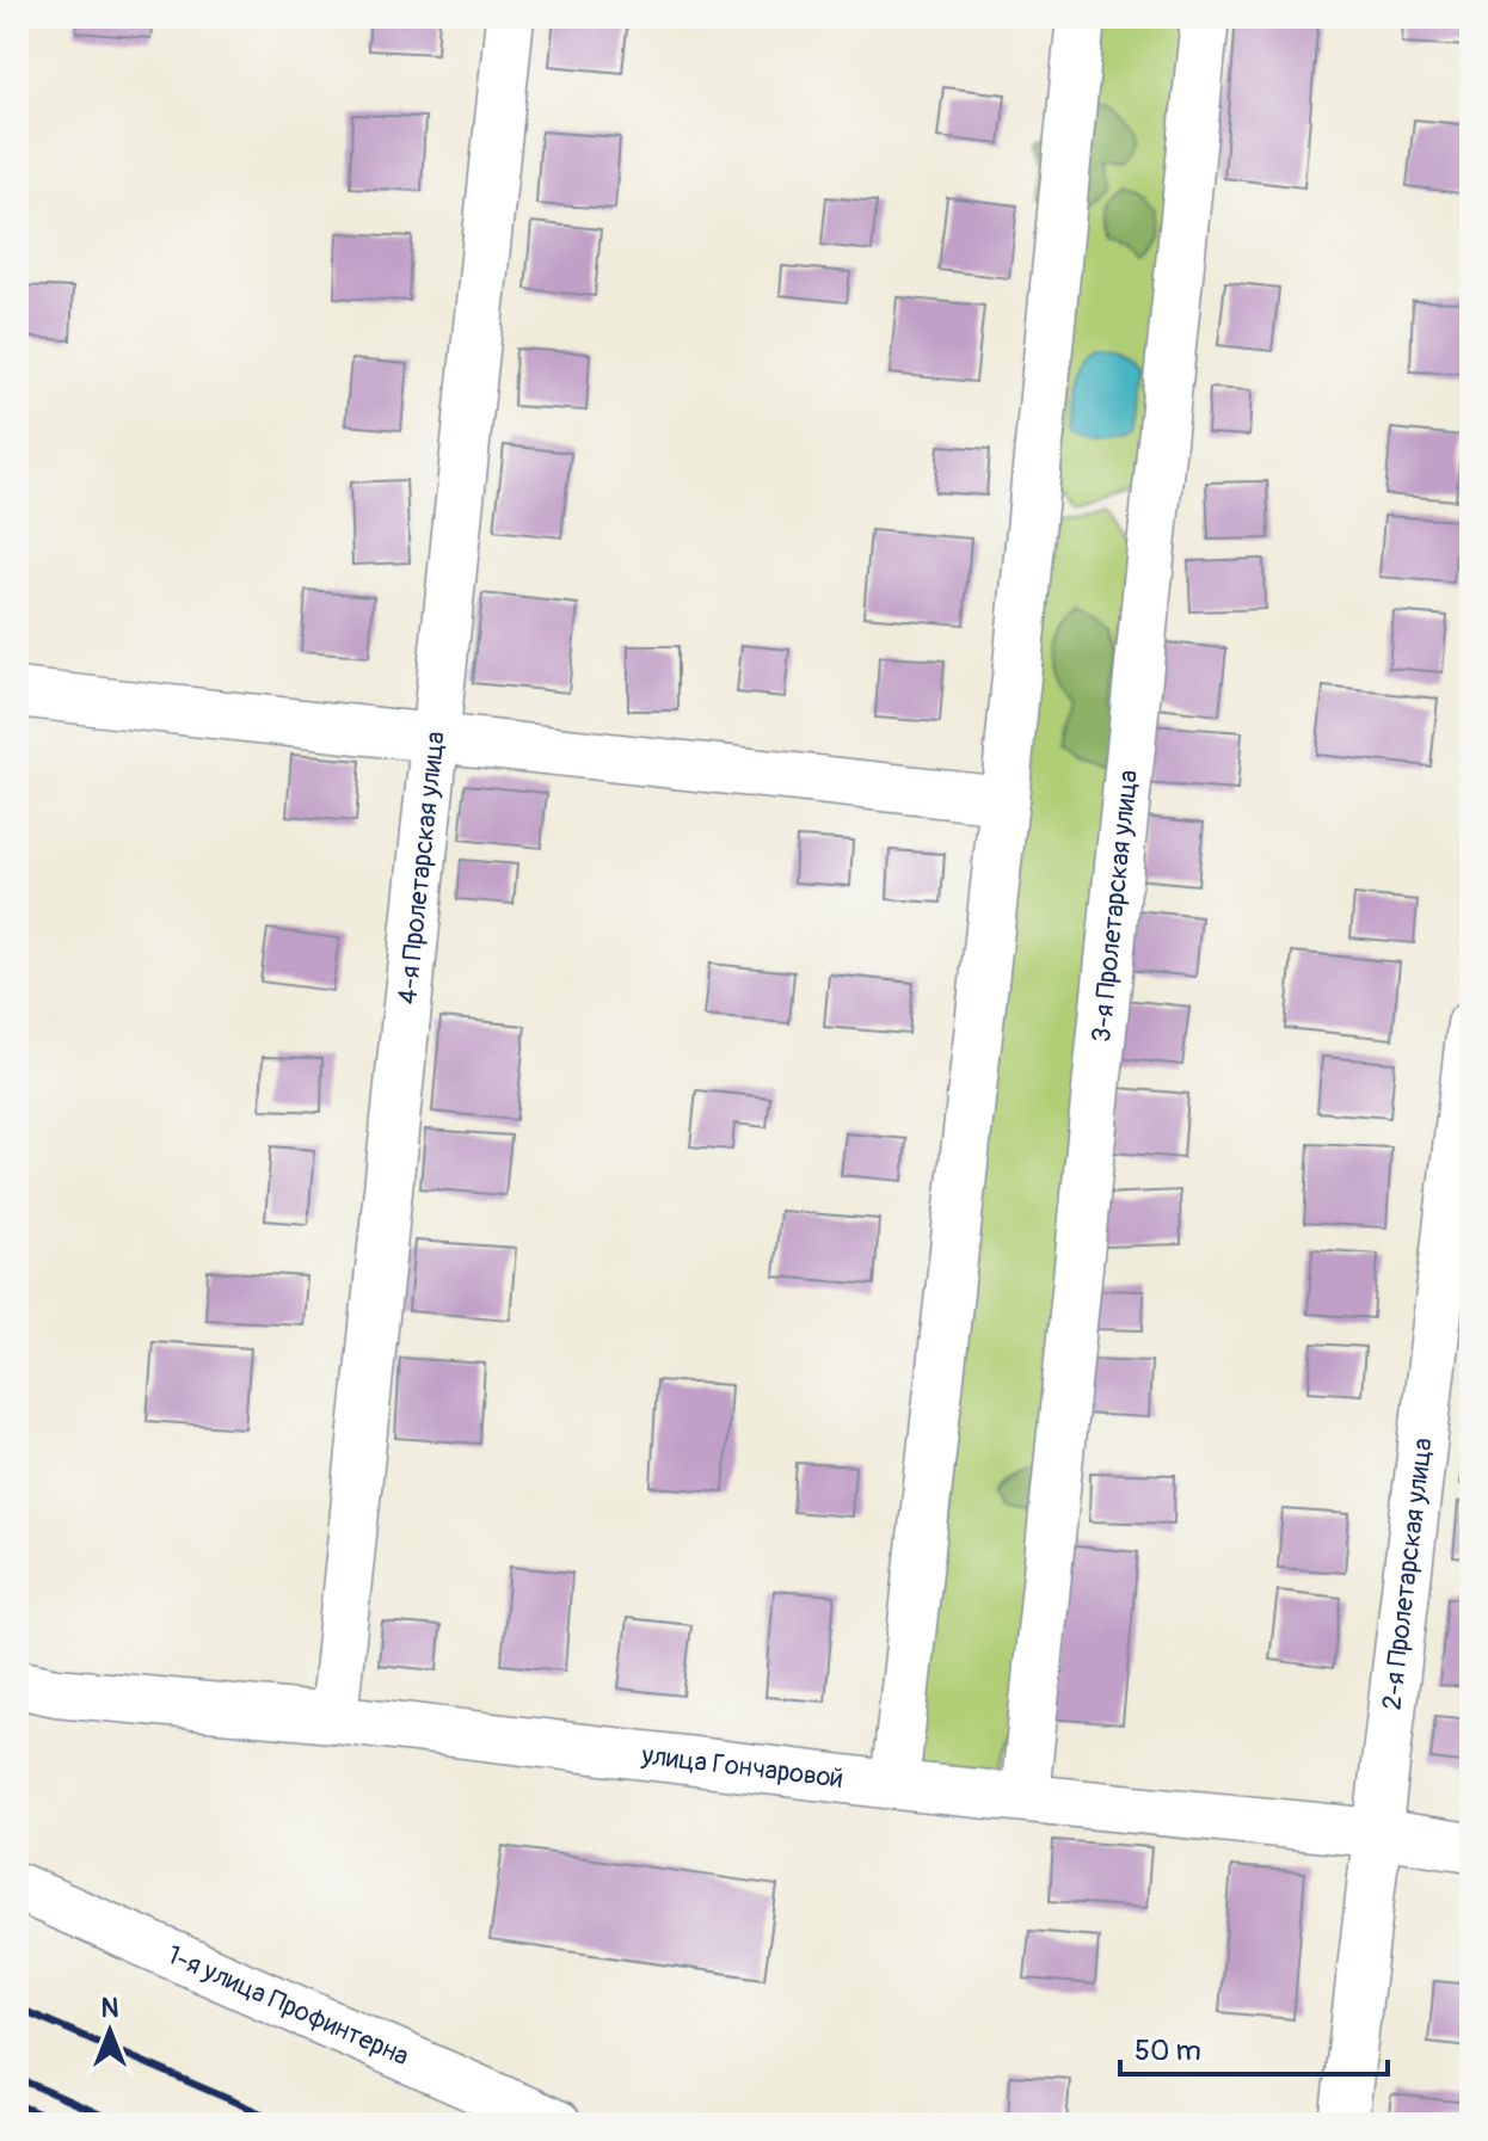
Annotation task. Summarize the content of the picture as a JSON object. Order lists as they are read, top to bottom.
{
  "streets": {
    "street": [
      "4-я Пролетарская улица",
      "3-я Пролетарская улица",
      "2-я Пролетарская улица",
      "улица Гончаровой",
      "1-я улица Профинтерна"
    ]
  },
  "crossings": [
    ["4-я Пролетарская улица", "улица Гончаровой"],
    ["3-я Пролетарская улица", "улица Гончаровой"],
    ["2-я Пролетарская улица", "улица Гончаровой"]
  ],
  "scale_bar": "50 m",
  "north": "top"
}
